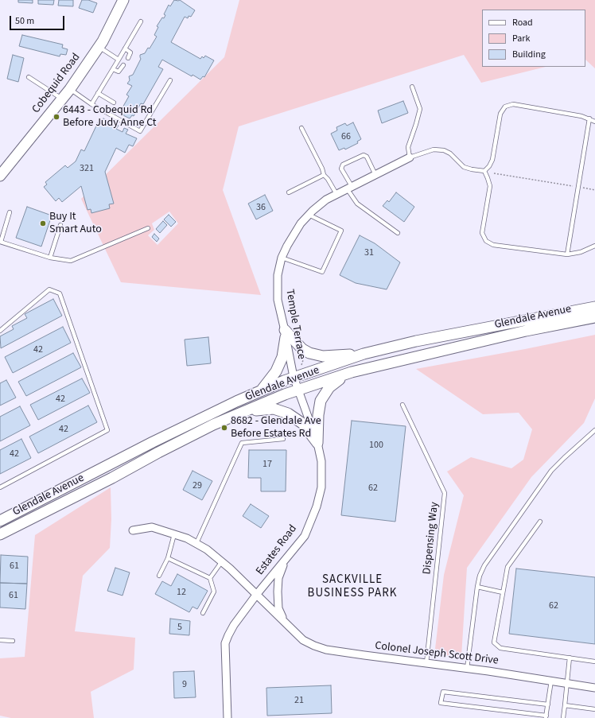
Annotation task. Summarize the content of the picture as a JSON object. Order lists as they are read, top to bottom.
{
  "streets": {
    "main road": ["Cobequid Road", "Glendale Avenue"],
    "street": ["Temple Terrace", "Estates Road", "Colonel Joseph Scott Drive"],
    "lane": ["Dispensing Way"]
  },
  "crossings": [
    ["Glendale Avenue", "Temple Terrace"],
    ["Glendale Avenue", "Estates Road"],
    ["Temple Terrace", "Estates Road"],
    ["Dispensing Way", "Colonel Joseph Scott Drive"],
    ["Estates Road", "Colonel Joseph Scott Drive"]
  ],
  "districts": ["SACKVILLE BUSINESS PARK"],
  "places": ["6443 - Cobequid Rd Before Judy Anne Ct", "Buy It Smart Auto", "8682 - Glendale Ave Before Estates Rd"],
  "house_numbers": [
    "66",
    "321",
    "36",
    "31",
    "42",
    "42",
    "42",
    "100",
    "42",
    "17",
    "29",
    "62",
    "61",
    "12",
    "61",
    "62",
    "5",
    "9",
    "21"
  ],
  "legend": ["Road", "Park", "Building"],
  "scale_bar": "50 m"
}
